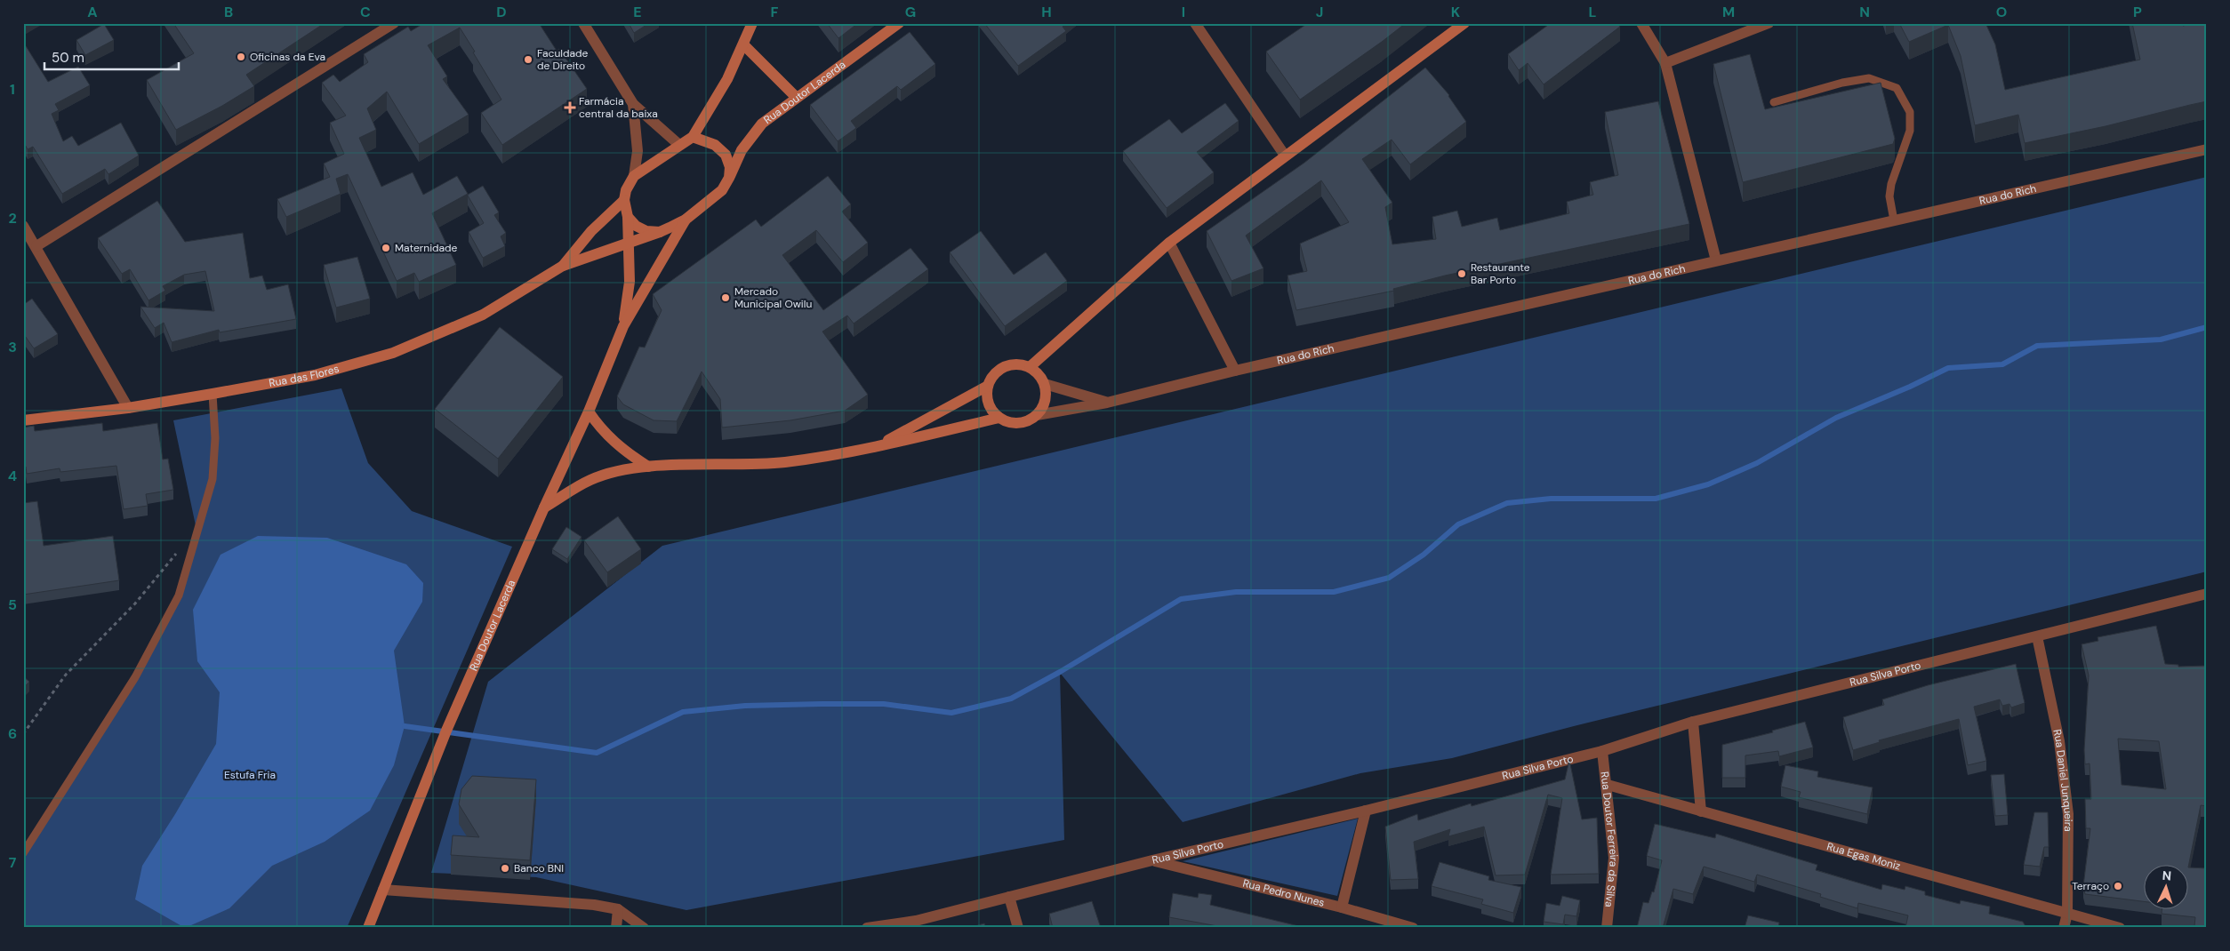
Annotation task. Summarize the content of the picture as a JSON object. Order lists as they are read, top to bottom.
{
  "streets": {
    "street": [
      "Rua Doutor Lacerda",
      "Rua do Rich",
      "Rua das Flores",
      "Rua Silva Porto",
      "Rua Daniel Junqueira",
      "Rua Doutor Ferreira da Silva",
      "Rua Egas Moniz",
      "Rua Pedro Nunes"
    ]
  },
  "crossings": [
    ["Rua Doutor Lacerda", "Rua das Flores"],
    ["Rua Silva Porto", "Rua Daniel Junqueira"],
    ["Rua Silva Porto", "Rua Doutor Ferreira da Silva"],
    ["Rua Silva Porto", "Rua Pedro Nunes"],
    ["Rua Daniel Junqueira", "Rua Egas Moniz"],
    ["Rua Doutor Ferreira da Silva", "Rua Egas Moniz"]
  ],
  "parks": ["Estufa Fria"],
  "places": {
    "other": [
      "Oficinas da Eva",
      "Faculdade de Direito",
      "Maternidade",
      "Restaurante Bar Porto",
      "Mercado Municipal Owilu",
      "Banco BNI",
      "Terraço"
    ],
    "health": ["Farmácia central da baixa"]
  },
  "scale_bar": "50 m",
  "north": "top",
  "grid": {
    "columns": [
      "A",
      "B",
      "C",
      "D",
      "E",
      "F",
      "G",
      "H",
      "I",
      "J",
      "K",
      "L",
      "M",
      "N",
      "O",
      "P"
    ],
    "rows": [
      "1",
      "2",
      "3",
      "4",
      "5",
      "6",
      "7"
    ]
  }
}
